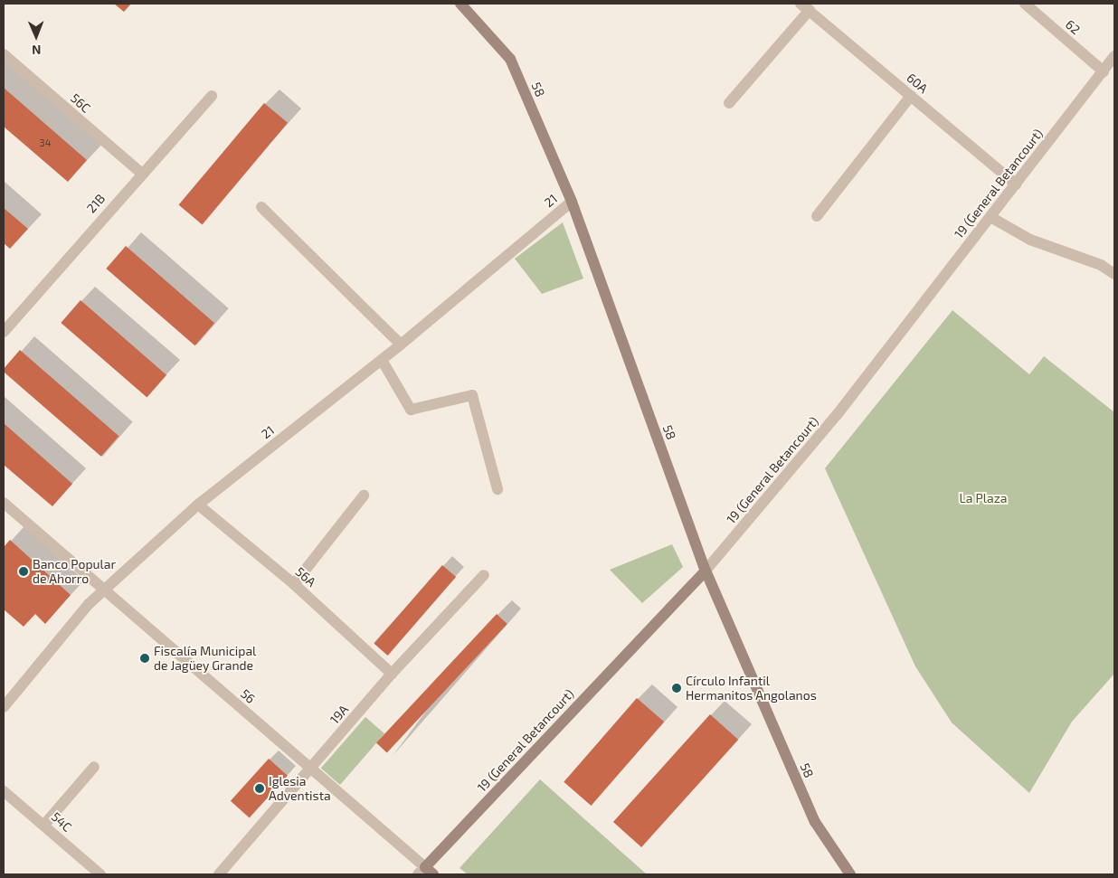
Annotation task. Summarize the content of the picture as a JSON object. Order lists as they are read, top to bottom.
{
  "streets": {
    "main road": ["58", "19 (General Betancourt)"],
    "street": [
      "62",
      "60A",
      "56C",
      "21",
      "21B",
      "56A",
      "56",
      "19A",
      "54C"
    ]
  },
  "crossings": [
    ["62", "19 (General Betancourt)"],
    ["60A", "19 (General Betancourt)"],
    ["58", "19 (General Betancourt)"],
    ["58", "21"],
    ["56C", "21B"],
    ["19 (General Betancourt)", "56"],
    ["21", "56A"],
    ["21", "56"],
    ["56A", "19A"],
    ["56", "19A"]
  ],
  "parks": ["La Plaza"],
  "places": [
    "Banco Popular de Ahorro",
    "Fiscalía Municipal de Jagüey Grande",
    "Círculo Infantil Hermanitos Angolanos",
    "Iglesia Adventista"
  ],
  "house_numbers": ["34"],
  "north": "bottom"
}
